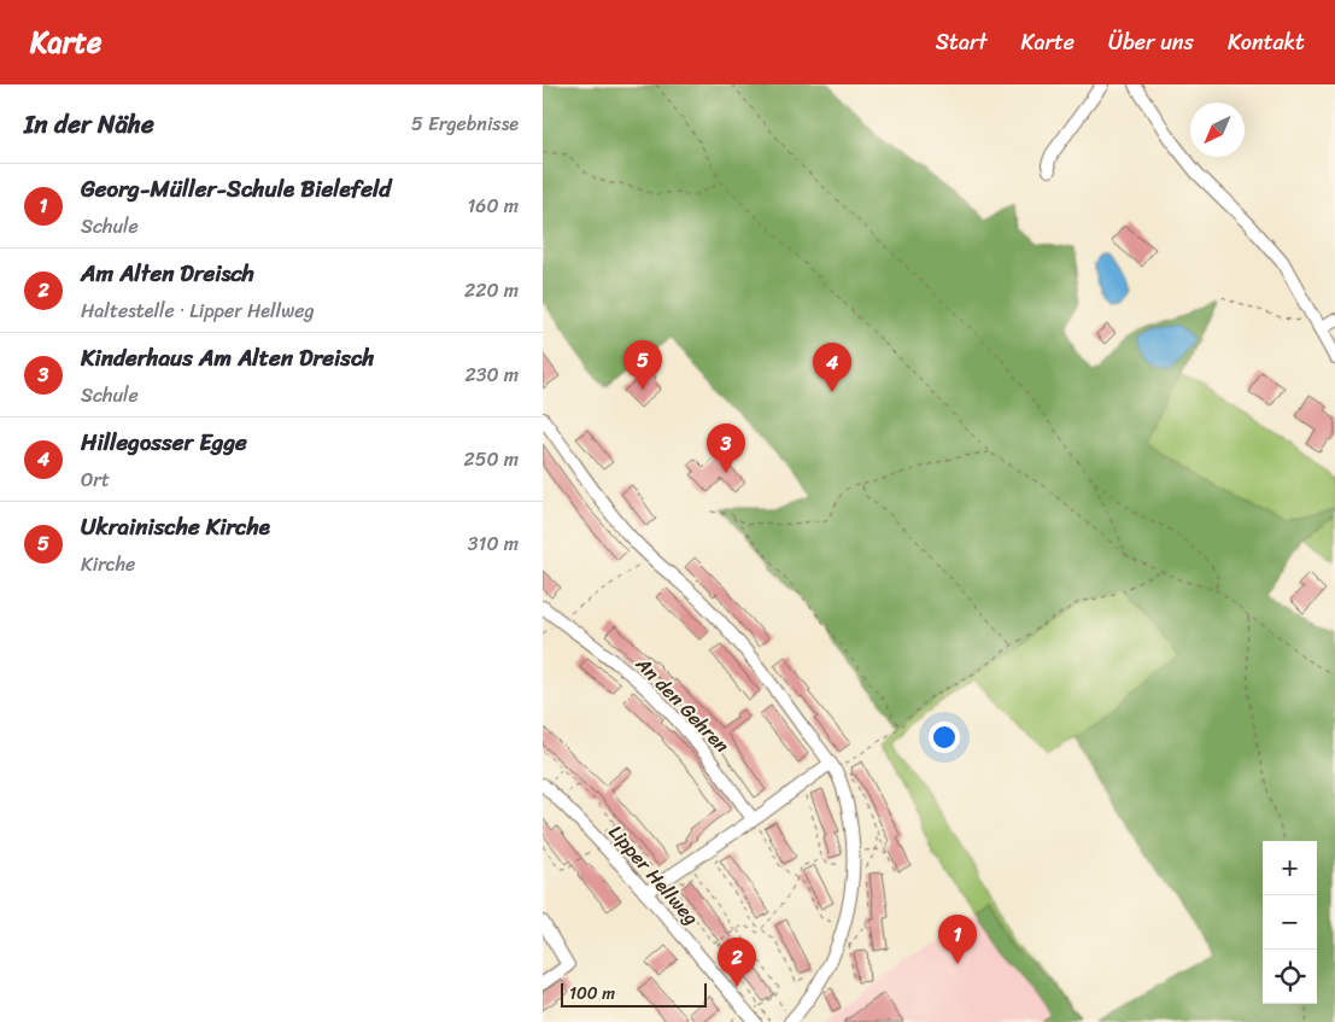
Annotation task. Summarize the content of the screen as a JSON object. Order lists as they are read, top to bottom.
{
  "streets": {
    "street": ["An den Gehren", "Lipper Hellweg"]
  },
  "scale_bar": "100 m",
  "north": "bottom left",
  "page": {
    "header": "Karte",
    "nav": [
      "Start",
      "Karte",
      "Über uns",
      "Kontakt"
    ],
    "heading": ["In der Nähe", "5 Ergebnisse"],
    "list": [
      {
        "mark": "1",
        "name": "Georg-Müller-Schule Bielefeld",
        "note": "Schule",
        "value": "160 m"
      },
      {
        "mark": "2",
        "name": "Am Alten Dreisch",
        "note": "Haltestelle · Lipper Hellweg",
        "value": "220 m"
      },
      {
        "mark": "3",
        "name": "Kinderhaus Am Alten Dreisch",
        "note": "Schule",
        "value": "230 m"
      },
      {
        "mark": "4",
        "name": "Hillegosser Egge",
        "note": "Ort",
        "value": "250 m"
      },
      {
        "mark": "5",
        "name": "Ukrainische Kirche",
        "note": "Kirche",
        "value": "310 m"
      }
    ],
    "pins": [
      "5",
      "4",
      "3",
      "1",
      "2"
    ],
    "map_buttons": ["+", "−"],
    "scale": "100 m"
  }
}
